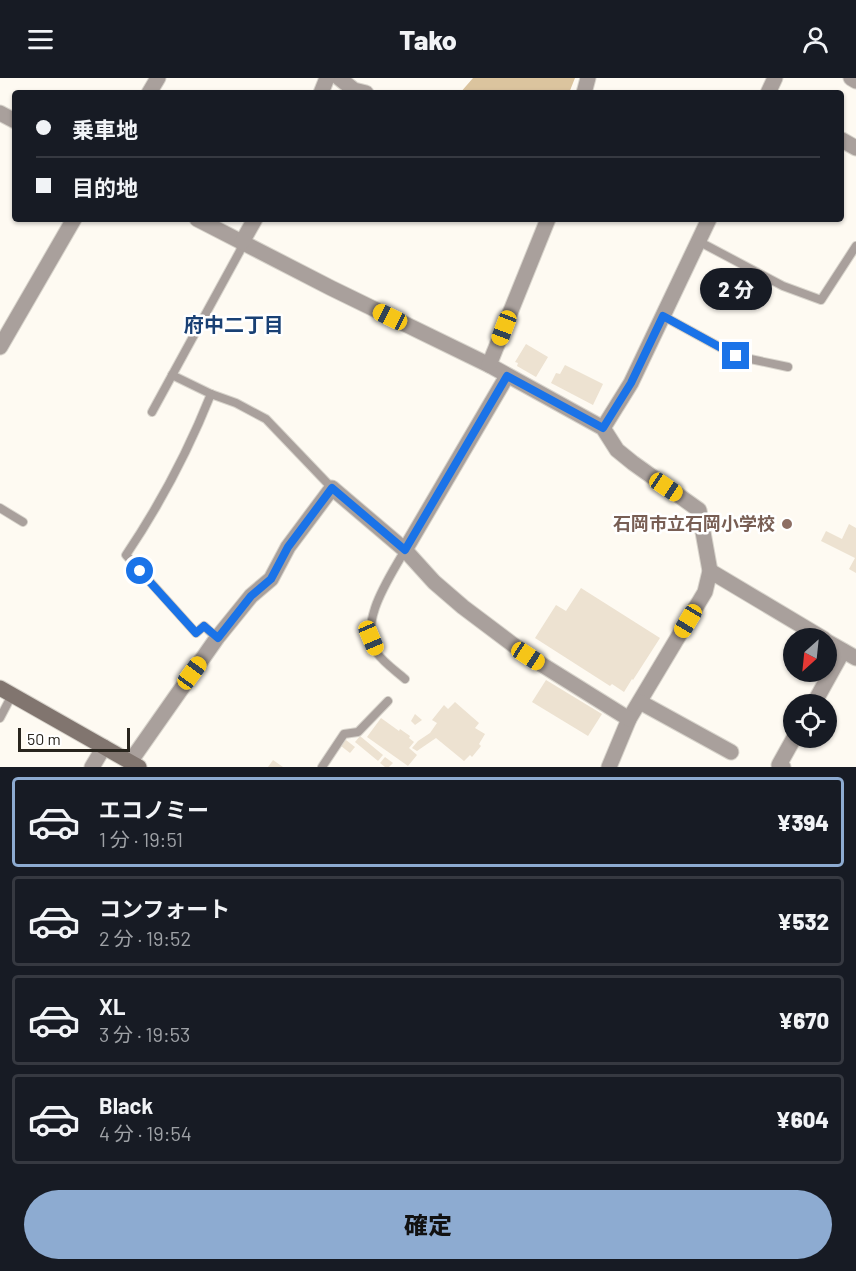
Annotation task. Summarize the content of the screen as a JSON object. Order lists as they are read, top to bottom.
{
  "districts": ["府中二丁目"],
  "places": ["石岡市立石岡小学校"],
  "scale_bar": "50 m",
  "north": "bottom left",
  "page": {
    "header": "Tako",
    "banner": ["乗車地", "目的地"],
    "bubble": "2 分",
    "scale": "50 m",
    "list": [
      {
        "name": "エコノミー",
        "note": "1 分 · 19:51",
        "value": "¥394"
      },
      {
        "name": "コンフォート",
        "note": "2 分 · 19:52",
        "value": "¥532"
      },
      {
        "name": "XL",
        "note": "3 分 · 19:53",
        "value": "¥670"
      },
      {
        "name": "Black",
        "note": "4 分 · 19:54",
        "value": "¥604"
      }
    ],
    "buttons": "確定"
  }
}
